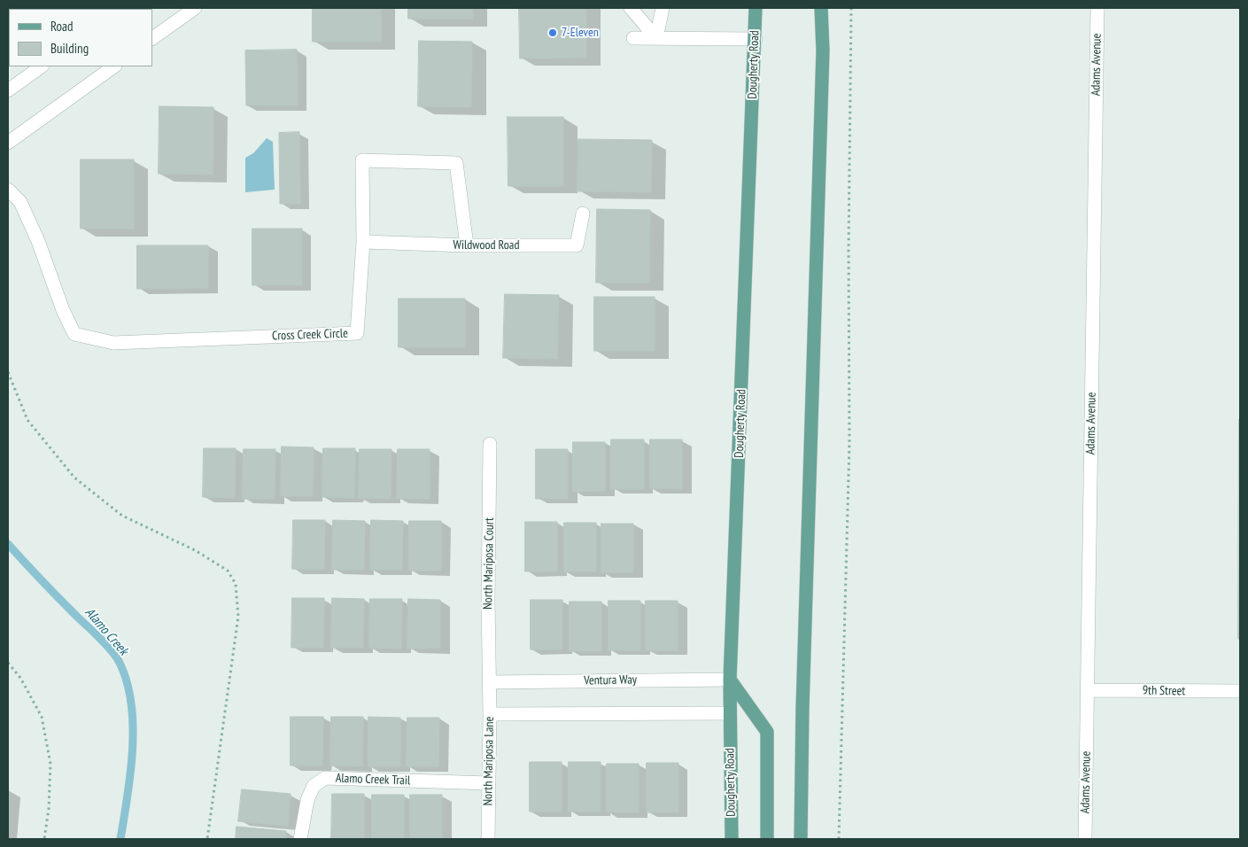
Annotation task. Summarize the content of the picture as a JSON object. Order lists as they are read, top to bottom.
{
  "streets": {
    "main road": ["Dougherty Road"],
    "street": [
      "Adams Avenue",
      "Wildwood Road",
      "Cross Creek Circle",
      "North Mariposa Court",
      "Ventura Way",
      "9th Street",
      "North Mariposa Lane",
      "Alamo Creek Trail"
    ]
  },
  "crossings": [
    ["Dougherty Road", "Ventura Way"],
    ["Adams Avenue", "9th Street"],
    ["Wildwood Road", "Cross Creek Circle"],
    ["North Mariposa Court", "Ventura Way"],
    ["North Mariposa Court", "North Mariposa Lane"],
    ["Ventura Way", "North Mariposa Lane"],
    ["North Mariposa Lane", "Alamo Creek Trail"]
  ],
  "water": ["Alamo Creek"],
  "places": ["7-Eleven"],
  "legend": ["Road", "Building"]
}
